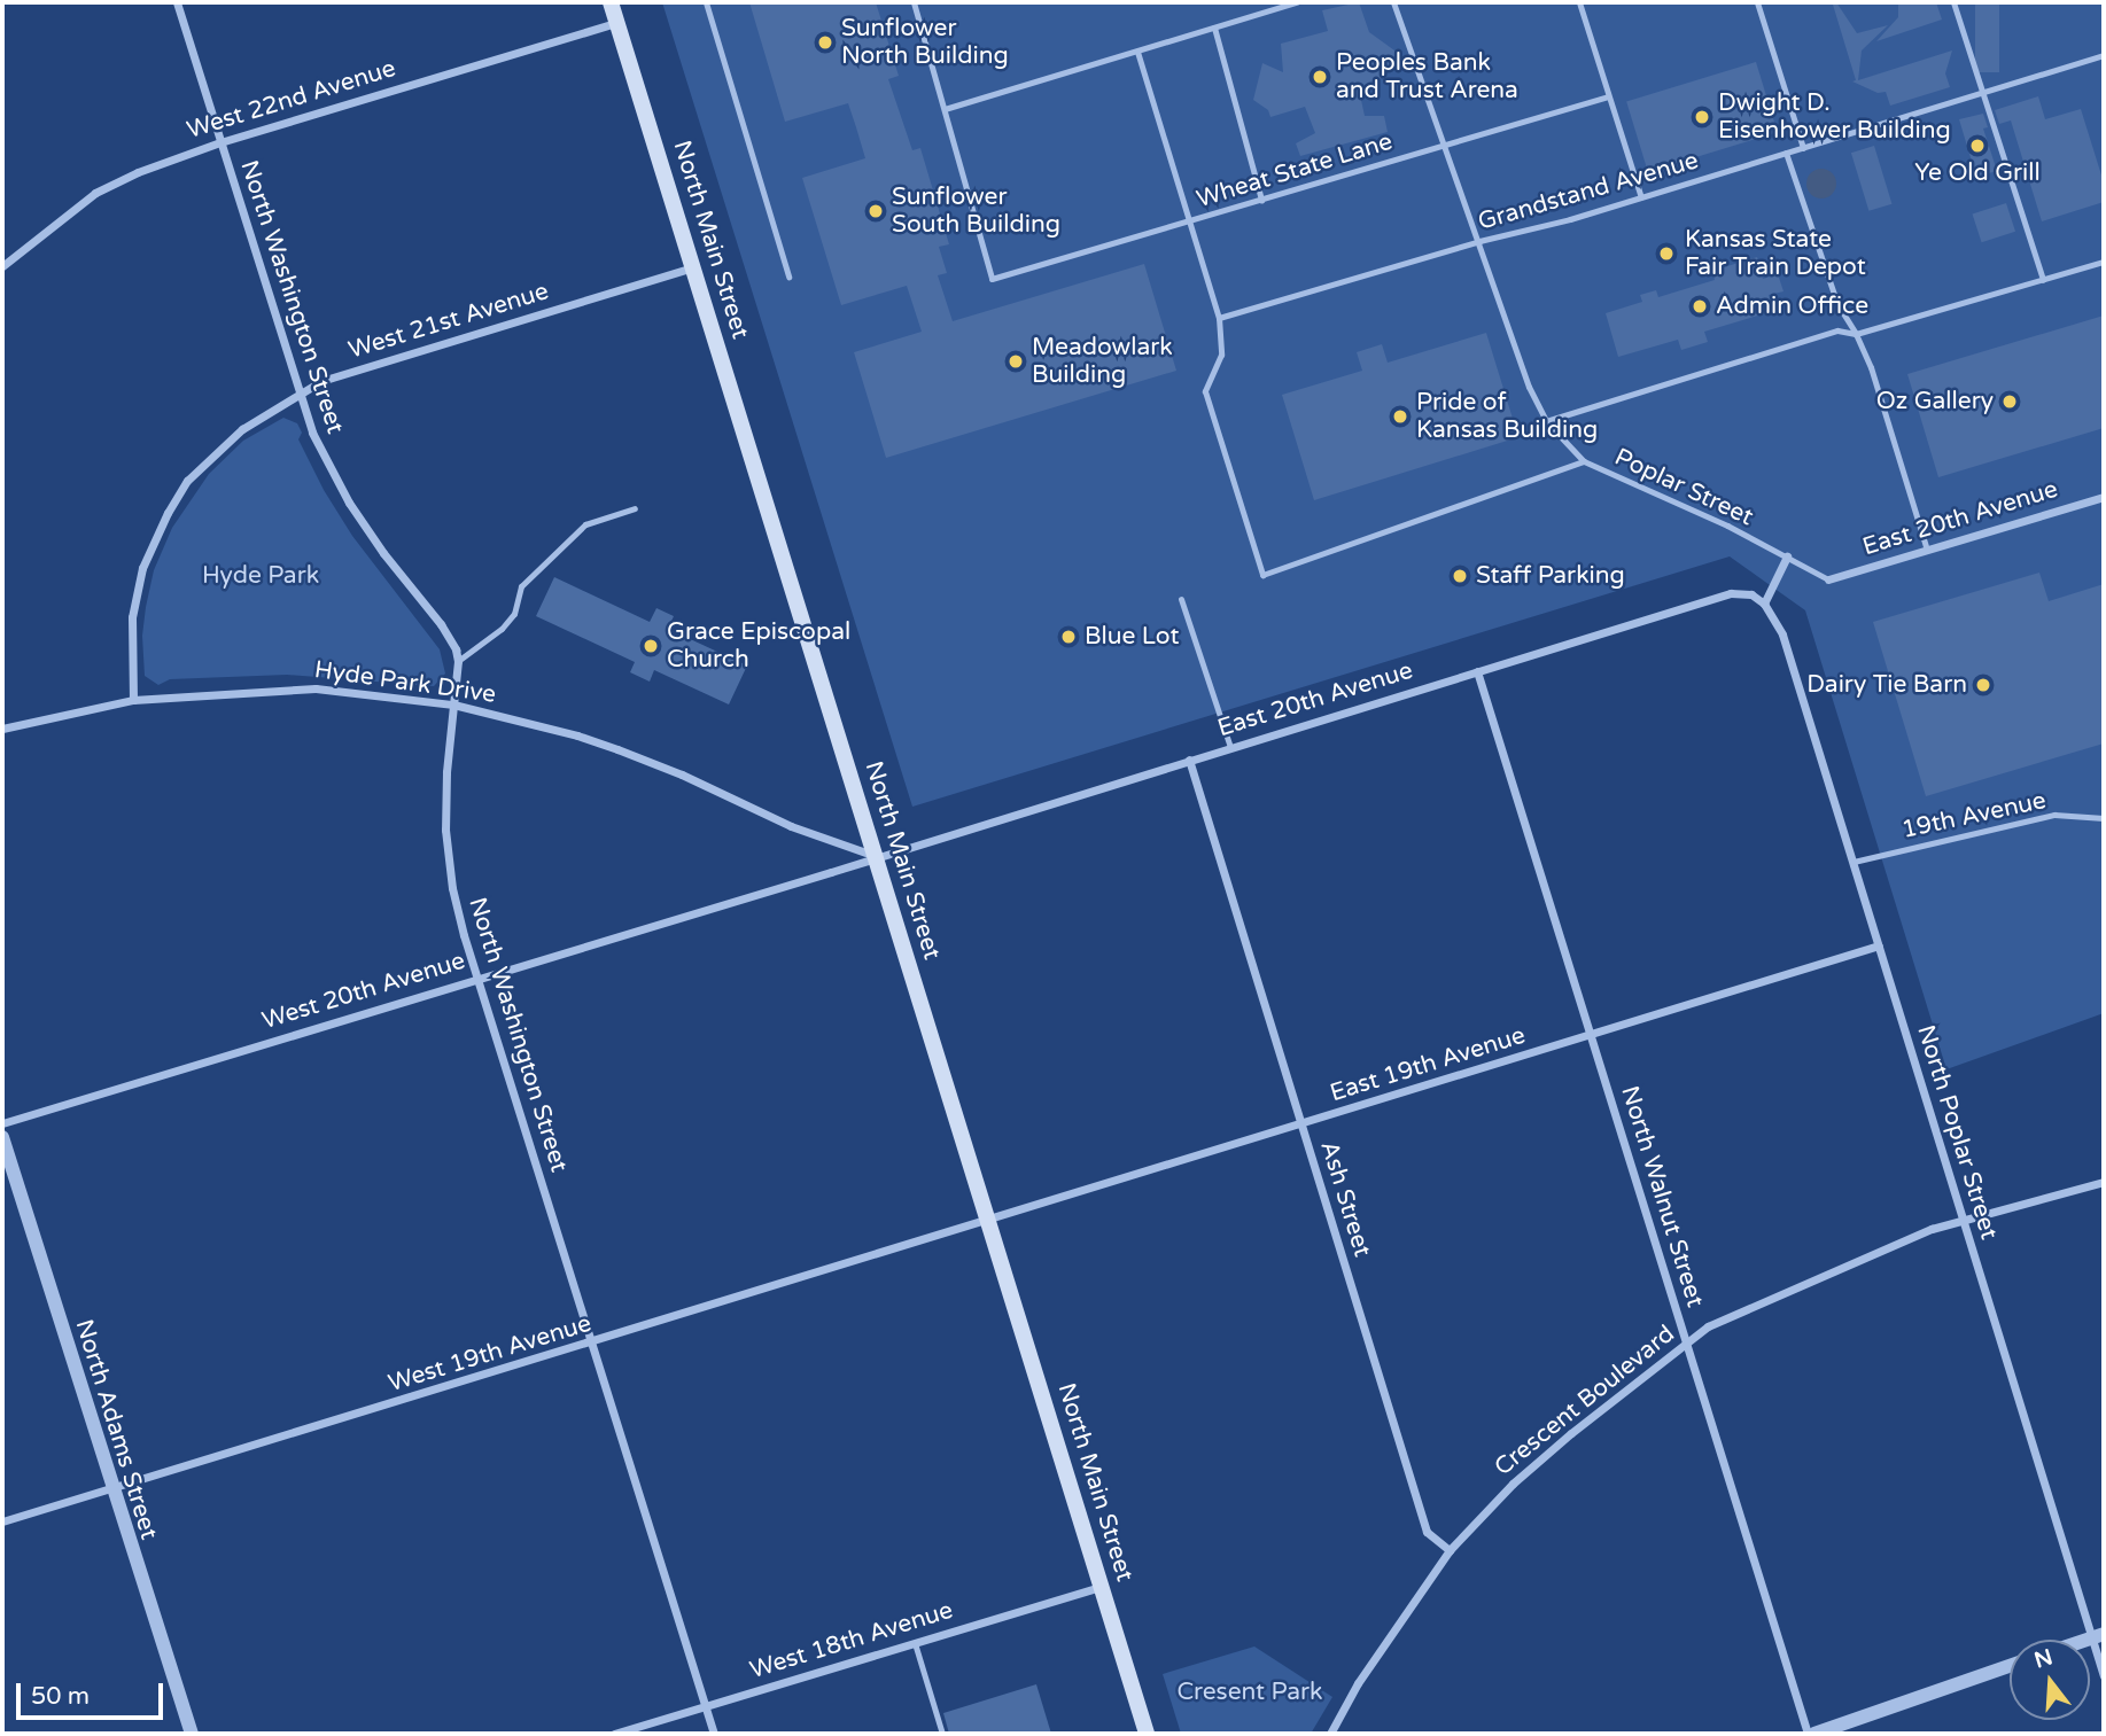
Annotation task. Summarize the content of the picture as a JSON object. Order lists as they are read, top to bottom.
{
  "streets": {
    "main road": ["North Main Street"],
    "street": [
      "West 22nd Avenue",
      "North Washington Street",
      "West 21st Avenue",
      "East 20th Avenue",
      "Hyde Park Drive",
      "West 20th Avenue",
      "East 19th Avenue",
      "North Poplar Street",
      "North Walnut Street",
      "Ash Street",
      "West 19th Avenue",
      "Crescent Boulevard",
      "North Adams Street",
      "West 18th Avenue"
    ],
    "lane": [
      "Wheat State Lane",
      "Grandstand Avenue",
      "Poplar Street",
      "19th Avenue"
    ]
  },
  "crossings": [
    ["West 22nd Avenue", "North Main Street"],
    ["West 22nd Avenue", "North Washington Street"],
    ["Wheat State Lane", "Poplar Street"],
    ["Grandstand Avenue", "Poplar Street"],
    ["North Main Street", "West 21st Avenue"],
    ["North Main Street", "East 20th Avenue"],
    ["North Main Street", "Hyde Park Drive"],
    ["North Main Street", "West 20th Avenue"],
    ["North Main Street", "East 19th Avenue"],
    ["North Main Street", "West 19th Avenue"],
    ["North Main Street", "West 18th Avenue"],
    ["North Washington Street", "West 21st Avenue"],
    ["North Washington Street", "Hyde Park Drive"],
    ["North Washington Street", "West 20th Avenue"],
    ["North Washington Street", "West 19th Avenue"],
    ["North Washington Street", "West 18th Avenue"],
    ["West 21st Avenue", "Hyde Park Drive"],
    ["Poplar Street", "East 20th Avenue"],
    ["East 20th Avenue", "Hyde Park Drive"],
    ["East 20th Avenue", "West 20th Avenue"],
    ["East 20th Avenue", "North Poplar Street"],
    ["East 20th Avenue", "North Walnut Street"],
    ["East 20th Avenue", "Ash Street"],
    ["Hyde Park Drive", "West 20th Avenue"],
    ["19th Avenue", "North Poplar Street"],
    ["East 19th Avenue", "North Poplar Street"],
    ["East 19th Avenue", "North Walnut Street"],
    ["East 19th Avenue", "Ash Street"],
    ["East 19th Avenue", "West 19th Avenue"],
    ["North Poplar Street", "Crescent Boulevard"],
    ["North Walnut Street", "Crescent Boulevard"],
    ["Ash Street", "Crescent Boulevard"],
    ["West 19th Avenue", "North Adams Street"]
  ],
  "parks": ["Hyde Park", "Cresent Park"],
  "places": [
    "Sunflower North Building",
    "Peoples Bank and Trust Arena",
    "Dwight D. Eisenhower Building",
    "Ye Old Grill",
    "Sunflower South Building",
    "Kansas State Fair Train Depot",
    "Admin Office",
    "Meadowlark Building",
    "Oz Gallery",
    "Pride of Kansas Building",
    "Staff Parking",
    "Blue Lot",
    "Grace Episcopal Church",
    "Dairy Tie Barn"
  ],
  "scale_bar": "50 m",
  "north": "top"
}
